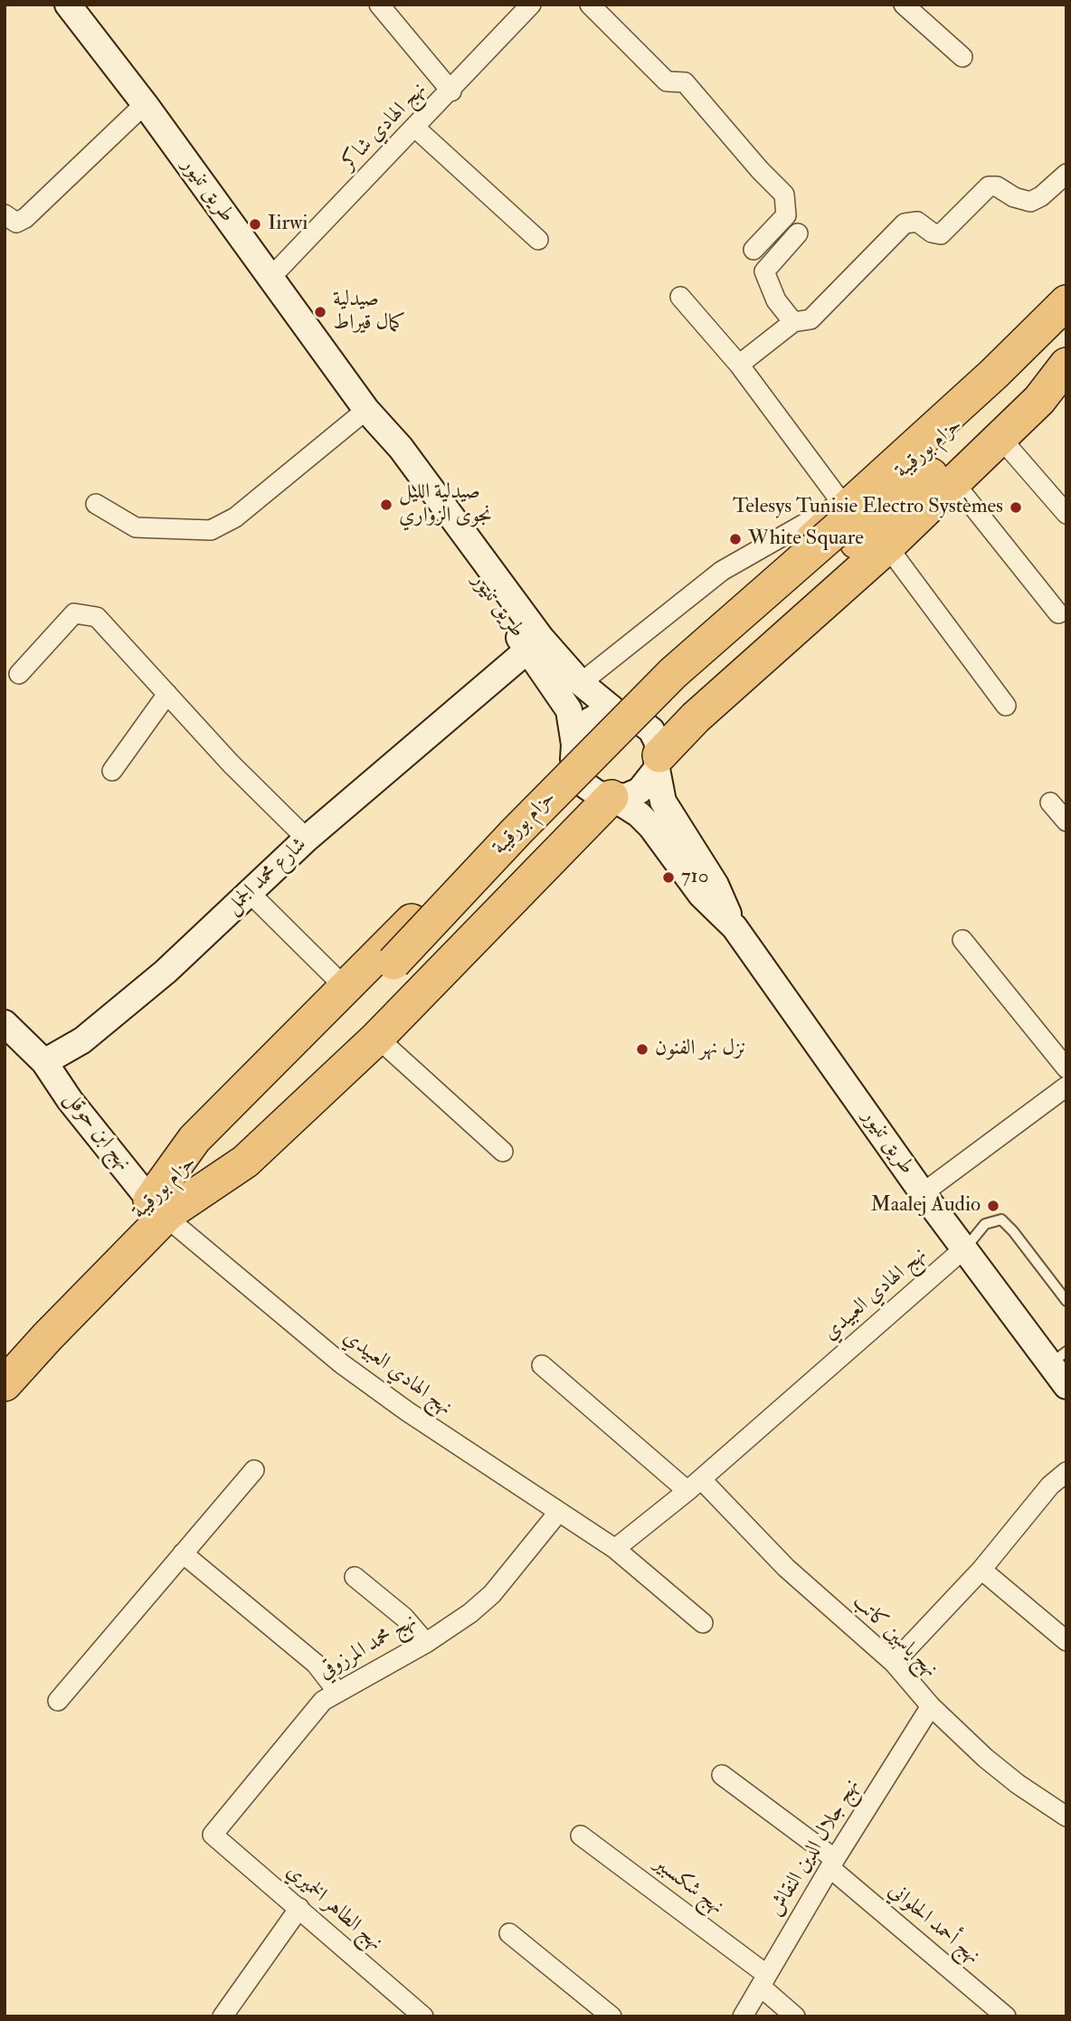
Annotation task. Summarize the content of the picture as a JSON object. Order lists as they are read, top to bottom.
{
  "streets": {
    "highway": ["حزام بورقيبة"],
    "main road": ["طريق تنيور", "شارع محمد الجمل", "نهج ابن حوقل"],
    "street": [
      "نهج الهادي شاكر",
      "نهج الهادي العبيدي",
      "نهج ياسين كاتب",
      "نهج محمد المرزوقي",
      "نهج جلال الدين النقاش",
      "نهج شكسبير",
      "نهج الطاهر الخميري",
      "نهج أحمد الحلواني"
    ]
  },
  "crossings": [
    ["نهج الهادي شاكر", "طريق تنيور"],
    ["طريق تنيور", "شارع محمد الجمل"],
    ["طريق تنيور", "نهج الهادي العبيدي"],
    ["حزام بورقيبة", "نهج ابن حوقل"],
    ["حزام بورقيبة", "نهج الهادي العبيدي"],
    ["شارع محمد الجمل", "نهج ابن حوقل"],
    ["نهج ابن حوقل", "نهج الهادي العبيدي"],
    ["نهج الهادي العبيدي", "نهج ياسين كاتب"],
    ["نهج الهادي العبيدي", "نهج محمد المرزوقي"],
    ["نهج ياسين كاتب", "نهج جلال الدين النقاش"],
    ["نهج محمد المرزوقي", "نهج الطاهر الخميري"],
    ["نهج جلال الدين النقاش", "نهج شكسبير"],
    ["نهج جلال الدين النقاش", "نهج أحمد الحلواني"]
  ],
  "places": [
    "Iirwi",
    "صيدلية كمال قيراط",
    "صيدلية الليل نجوى الزواري",
    "Telesys Tunisie Electro Systèmes",
    "White Square",
    "710",
    "نزل نهر الفنون",
    "Maalej Audio"
  ]
}
